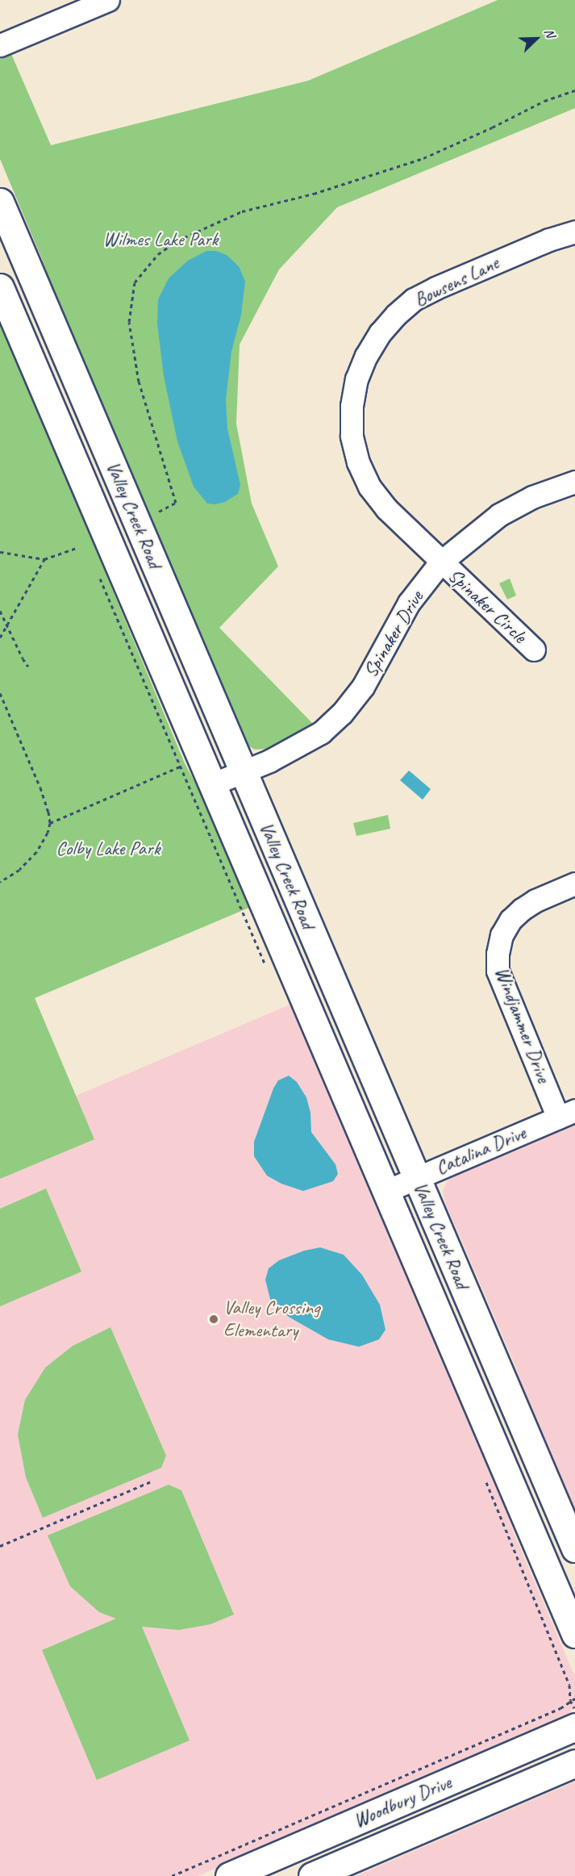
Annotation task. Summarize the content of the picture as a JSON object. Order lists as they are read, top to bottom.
{
  "streets": {
    "main road": ["Valley Creek Road", "Woodbury Drive"],
    "street": [
      "Bowsens Lane",
      "Spinaker Circle",
      "Spinaker Drive",
      "Windjammer Drive",
      "Catalina Drive"
    ]
  },
  "crossings": [
    ["Bowsens Lane", "Spinaker Circle"],
    ["Bowsens Lane", "Spinaker Drive"],
    ["Valley Creek Road", "Spinaker Drive"],
    ["Valley Creek Road", "Catalina Drive"],
    ["Spinaker Circle", "Spinaker Drive"],
    ["Windjammer Drive", "Catalina Drive"]
  ],
  "parks": ["Wilmes Lake Park", "Colby Lake Park"],
  "places": ["Valley Crossing Elementary"],
  "north": "top right"
}
